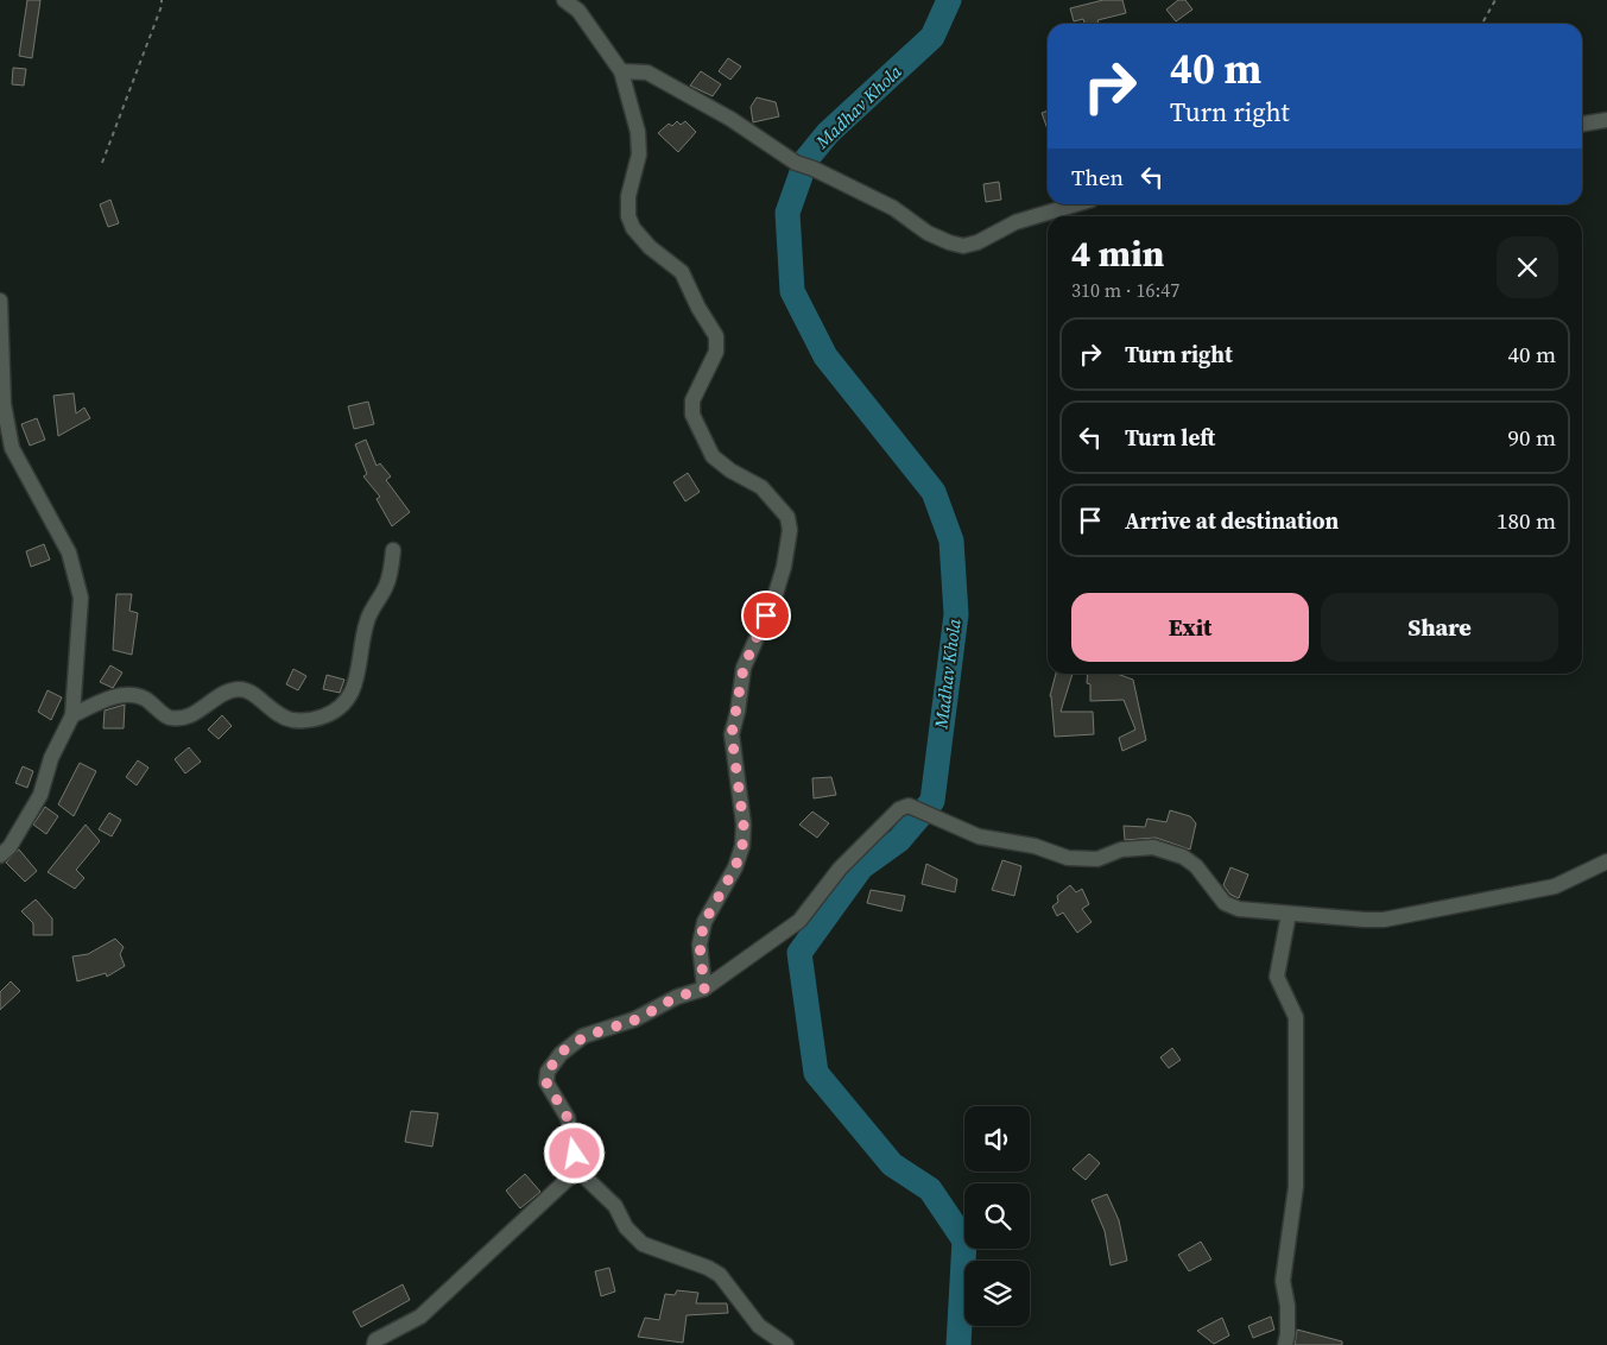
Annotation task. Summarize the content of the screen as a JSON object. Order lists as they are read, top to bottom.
{
  "water": ["Madhav Khola"],
  "page": {
    "turn": ["40 m", "Turn right"],
    "then": "Then",
    "heading": ["4 min", "310 m · 16:47"],
    "list": [
      {
        "name": "Turn right",
        "value": "40 m"
      },
      {
        "name": "Turn left",
        "value": "90 m"
      },
      {
        "name": "Arrive at destination",
        "value": "180 m"
      }
    ],
    "buttons": ["Exit", "Share"]
  }
}
